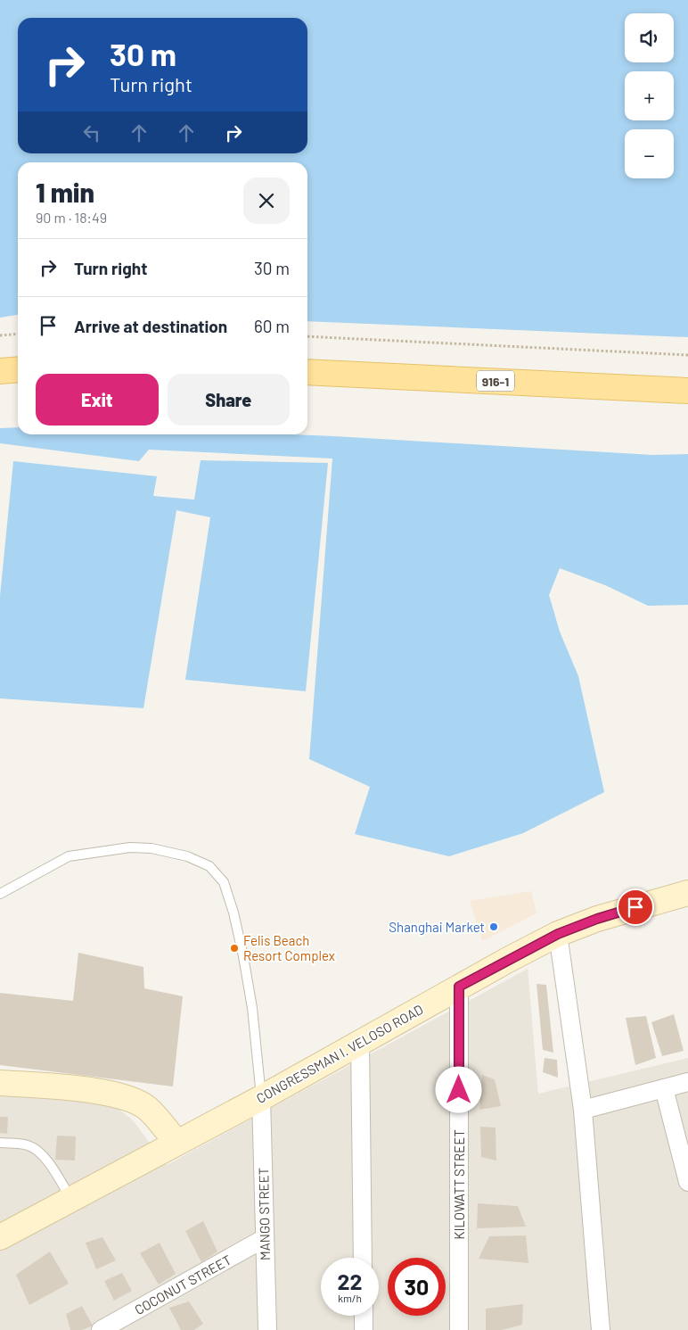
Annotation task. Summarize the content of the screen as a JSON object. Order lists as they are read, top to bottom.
{
  "streets": {
    "main road": ["916-1", "CONGRESSMAN I. VELOSO ROAD"],
    "street": ["KILOWATT STREET", "MANGO STREET", "COCONUT STREET"]
  },
  "crossings": [
    ["CONGRESSMAN I. VELOSO ROAD", "KILOWATT STREET"],
    ["CONGRESSMAN I. VELOSO ROAD", "MANGO STREET"],
    ["MANGO STREET", "COCONUT STREET"]
  ],
  "places": ["Shanghai Market", "Felis Beach Resort Complex"],
  "page": {
    "map_buttons": ["+", "−"],
    "turn": ["30 m", "Turn right"],
    "heading": ["1 min", "90 m · 18:49"],
    "list": [
      {
        "name": "Turn right",
        "value": "30 m"
      },
      {
        "name": "Arrive at destination",
        "value": "60 m"
      }
    ],
    "buttons": ["Exit", "Share"],
    "speed": "22 km/h",
    "limit": "30"
  }
}
